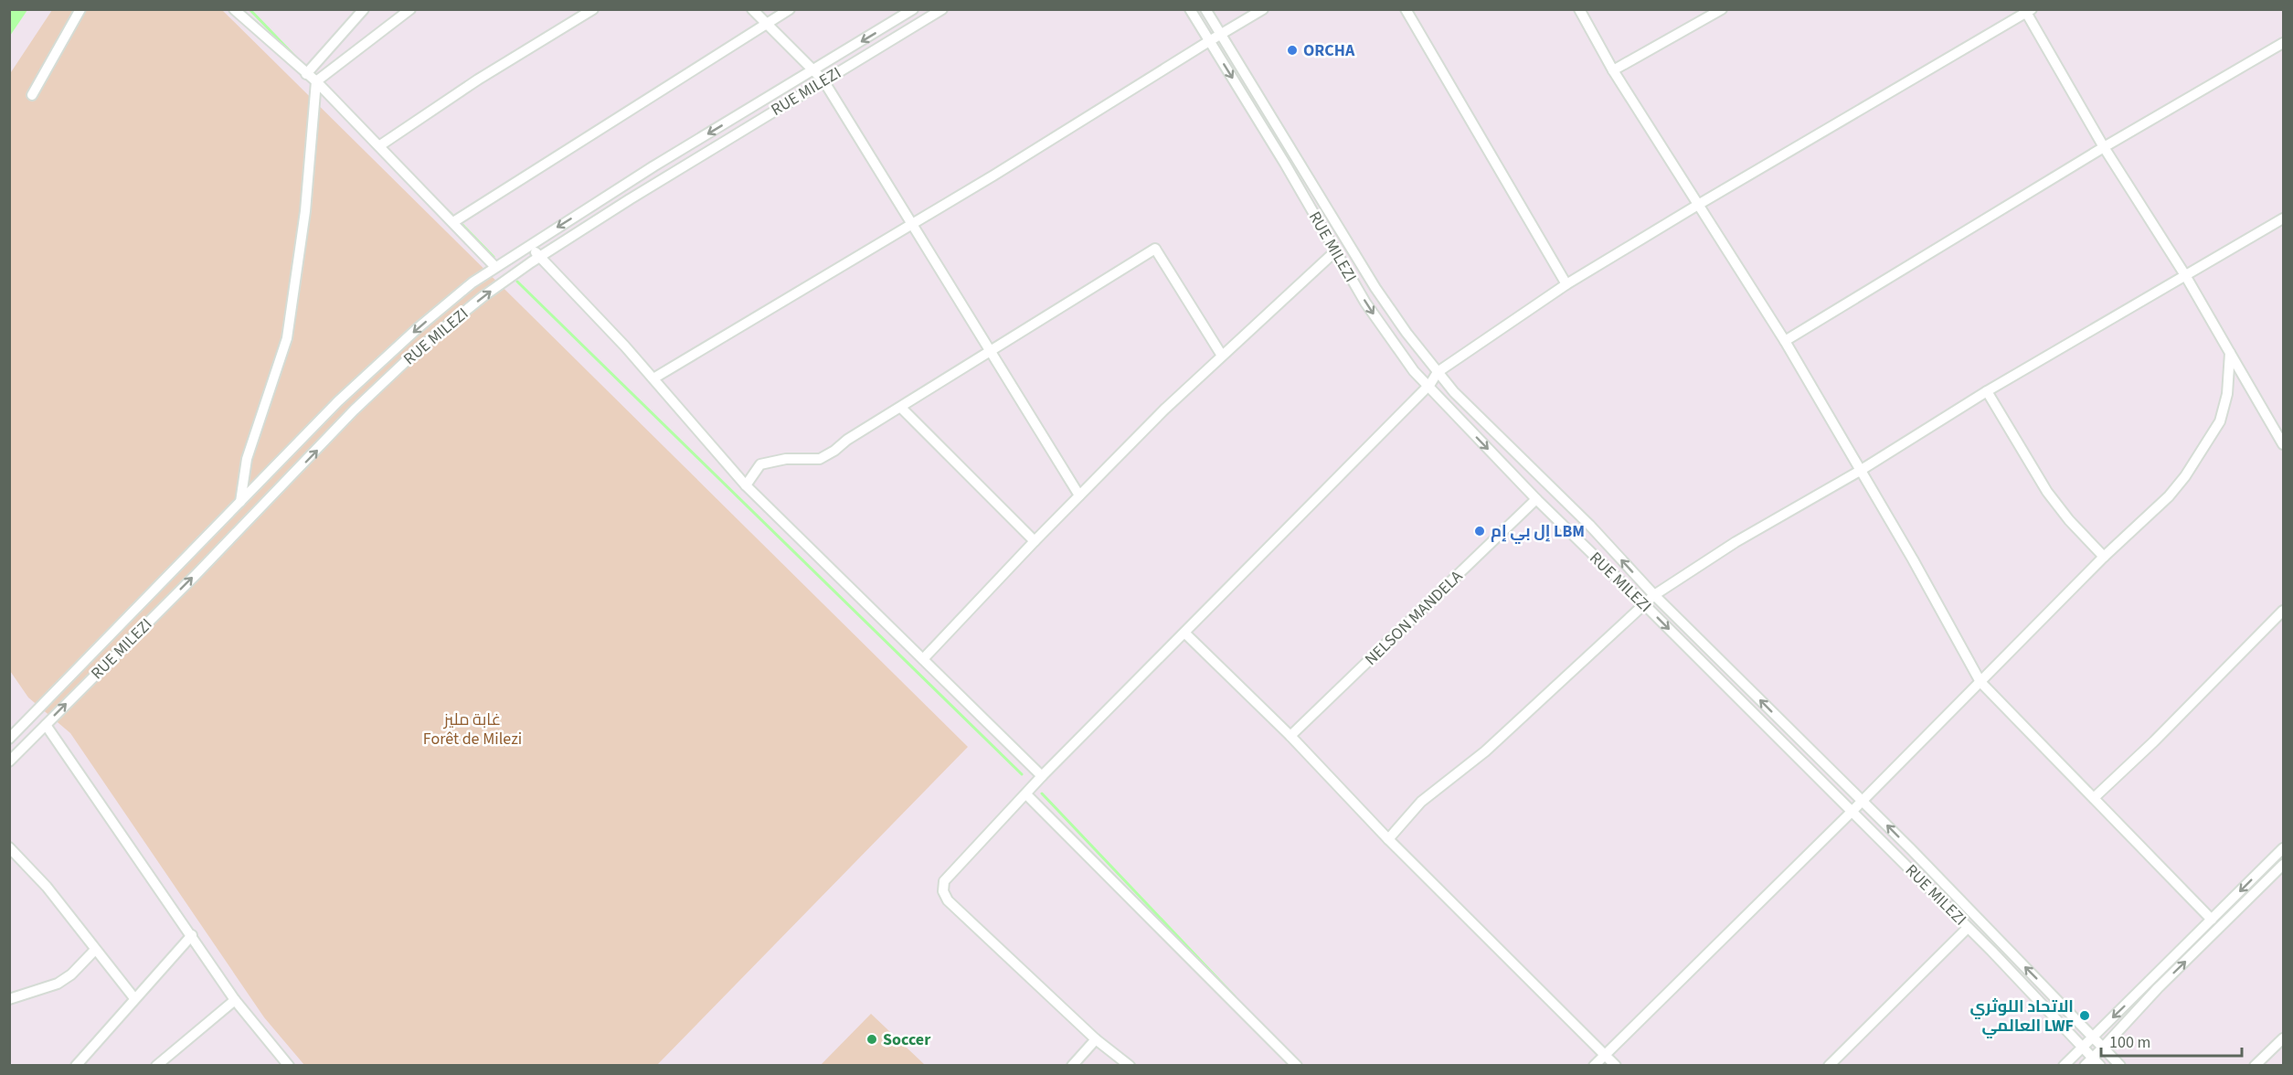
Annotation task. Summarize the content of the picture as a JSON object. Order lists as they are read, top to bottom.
{
  "streets": {
    "street": ["RUE MILEZI", "NELSON MANDELA"]
  },
  "crossings": [
    ["RUE MILEZI", "NELSON MANDELA"]
  ],
  "parks": ["غابة مليز Forêt de Milezi"],
  "places": [
    "ORCHA",
    "إل بي إم LBM",
    "الاتحاد اللوثري العالمي LWF",
    "Soccer"
  ],
  "scale_bar": "100 m"
}
